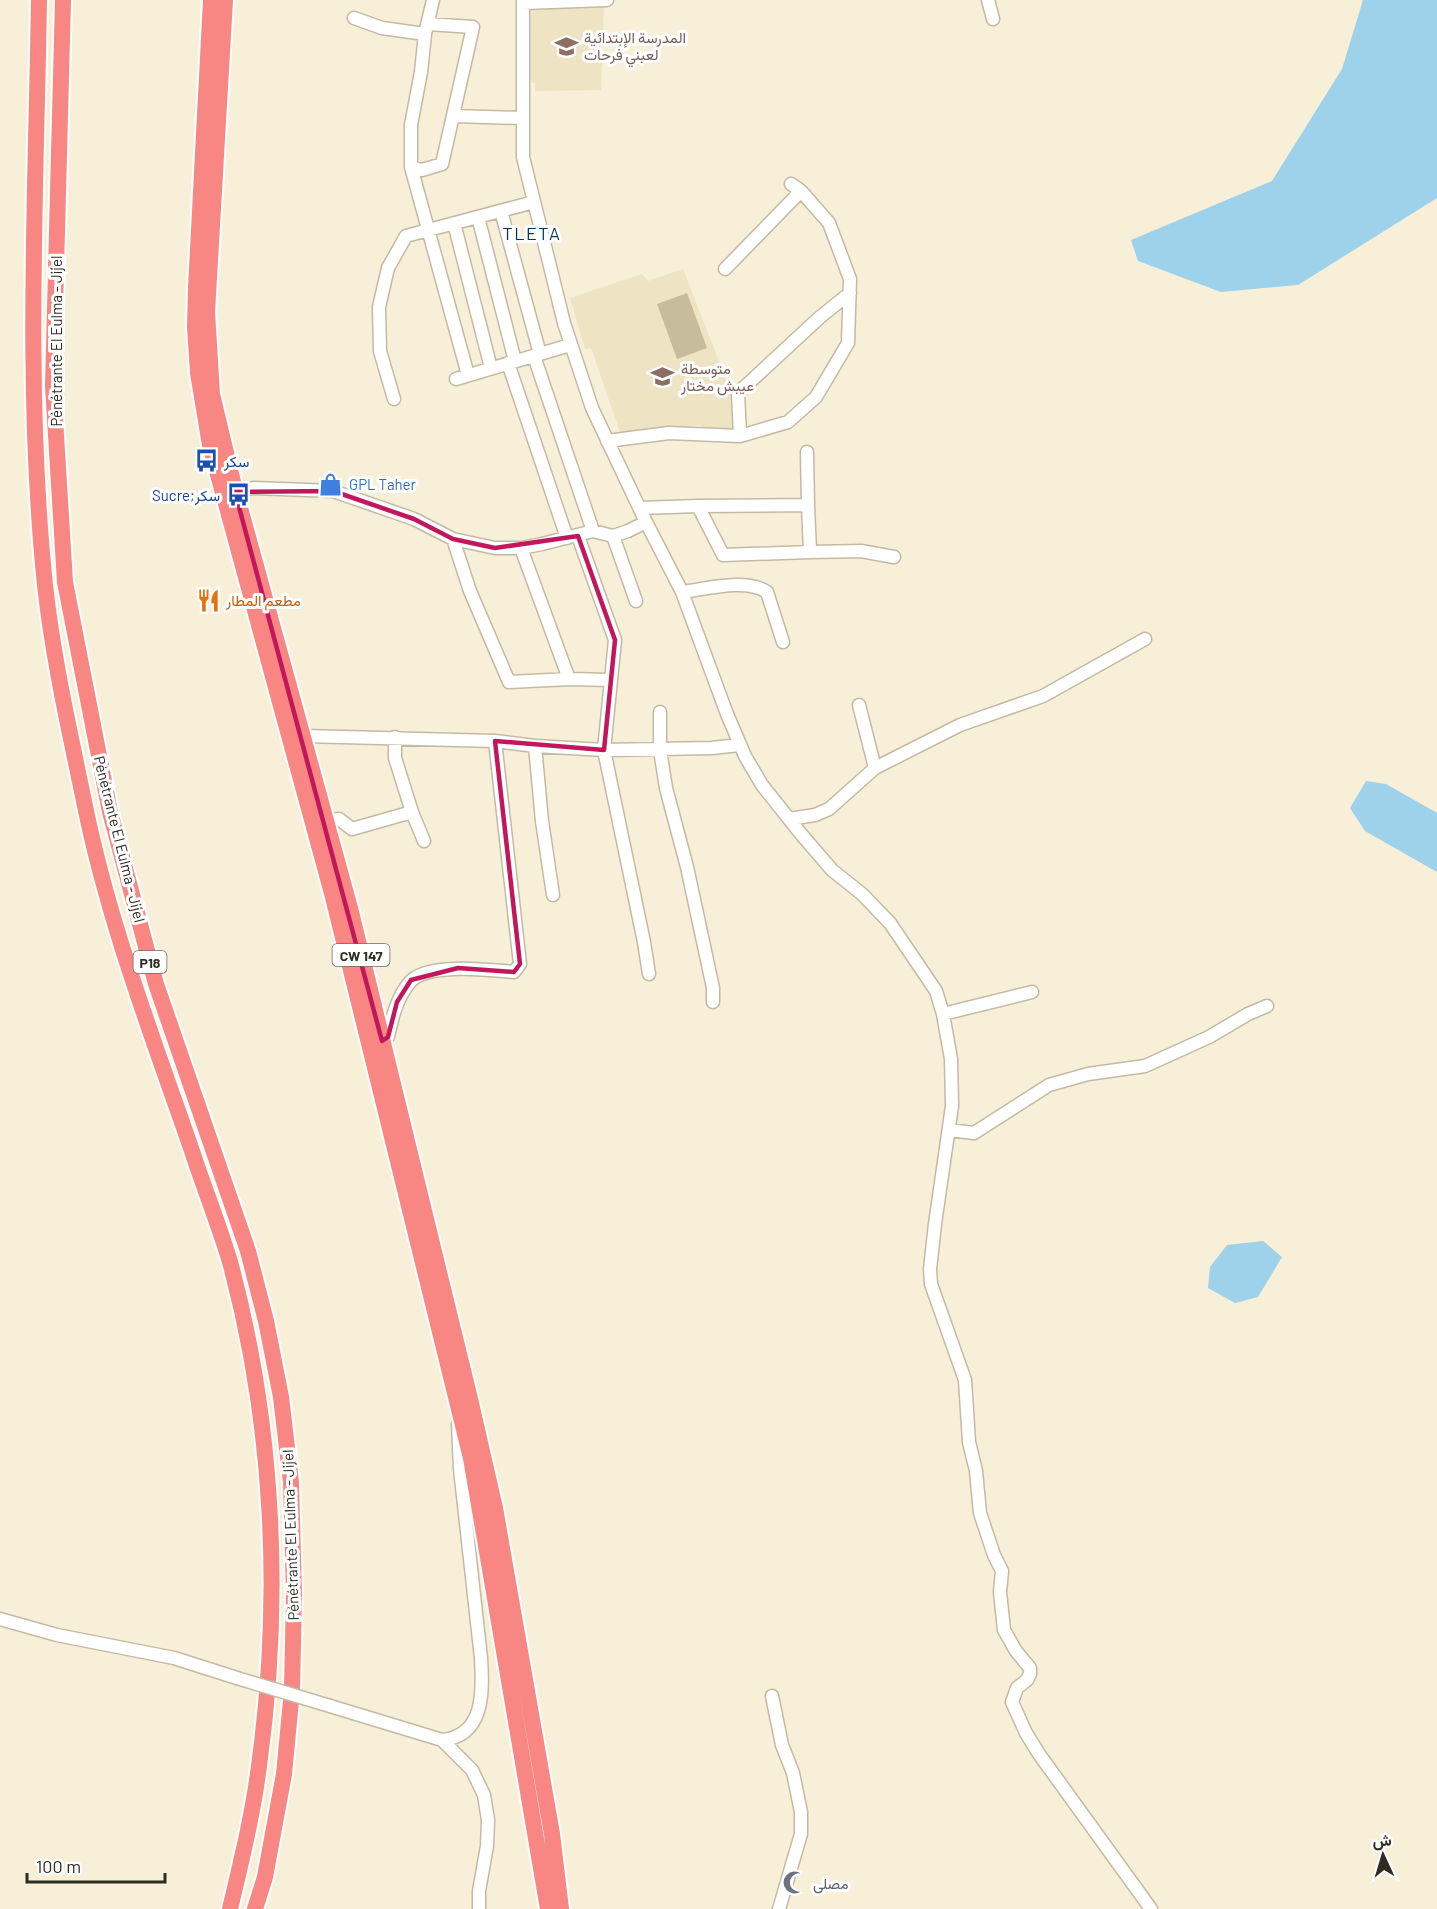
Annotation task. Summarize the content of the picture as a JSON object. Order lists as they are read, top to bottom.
{
  "streets": {
    "highway": ["Pénétrante El Eulma - Jijel", "CW 147", "P18"]
  },
  "districts": ["TLETA"],
  "places": {
    "school or university": ["المدرسة الإبتدائية لعبني فرحات", "متوسطة عيبش مختار"],
    "bus stop": ["سكر", "Sucre;سكر"],
    "shop": ["GPL Taher"],
    "restaurant": ["مطعم المطار"],
    "mosque": ["مصلى"]
  },
  "scale_bar": "100 m",
  "north": "top"
}
